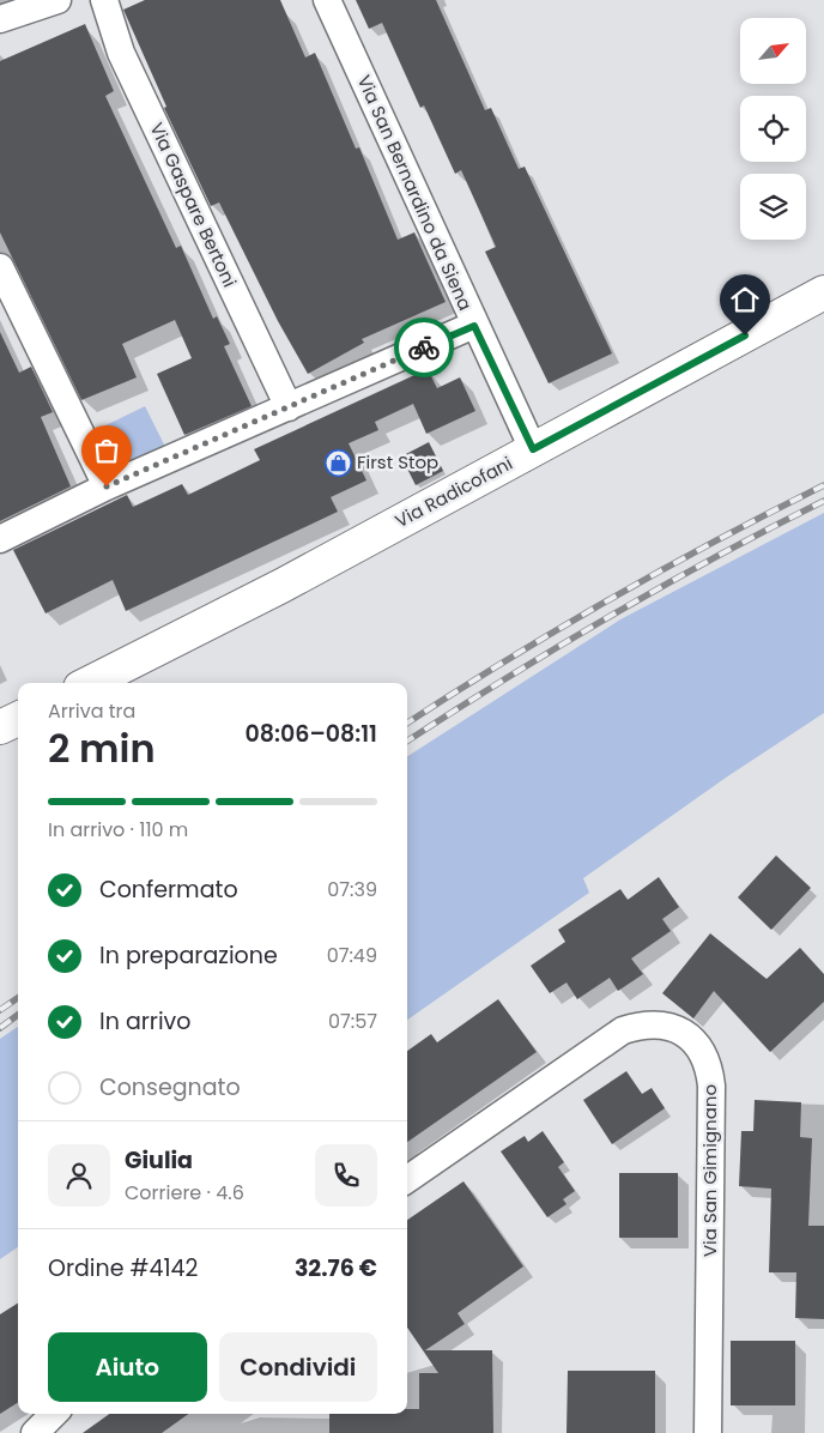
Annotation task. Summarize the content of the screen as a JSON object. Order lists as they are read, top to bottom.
{
  "streets": {
    "street": [
      "Via San Bernardino da Siena",
      "Via Gaspare Bertoni",
      "Via Radicofani",
      "Via San Gimignano"
    ]
  },
  "crossings": [
    ["Via San Bernardino da Siena", "Via Radicofani"]
  ],
  "places": {
    "shop": ["First Stop"]
  },
  "north": "top right",
  "page": {
    "heading": ["2 min", "Arriva tra", "08:06–08:11"],
    "panel": [
      "Giulia",
      "Corriere · 4.6",
      "Ordine #4142",
      "32.76 €"
    ],
    "bar": "In arrivo · 110 m",
    "list": [
      ["Confermato", "07:39"],
      ["In preparazione", "07:49"],
      ["In arrivo", "07:57"],
      "Consegnato"
    ],
    "buttons": ["Aiuto", "Condividi"]
  }
}
